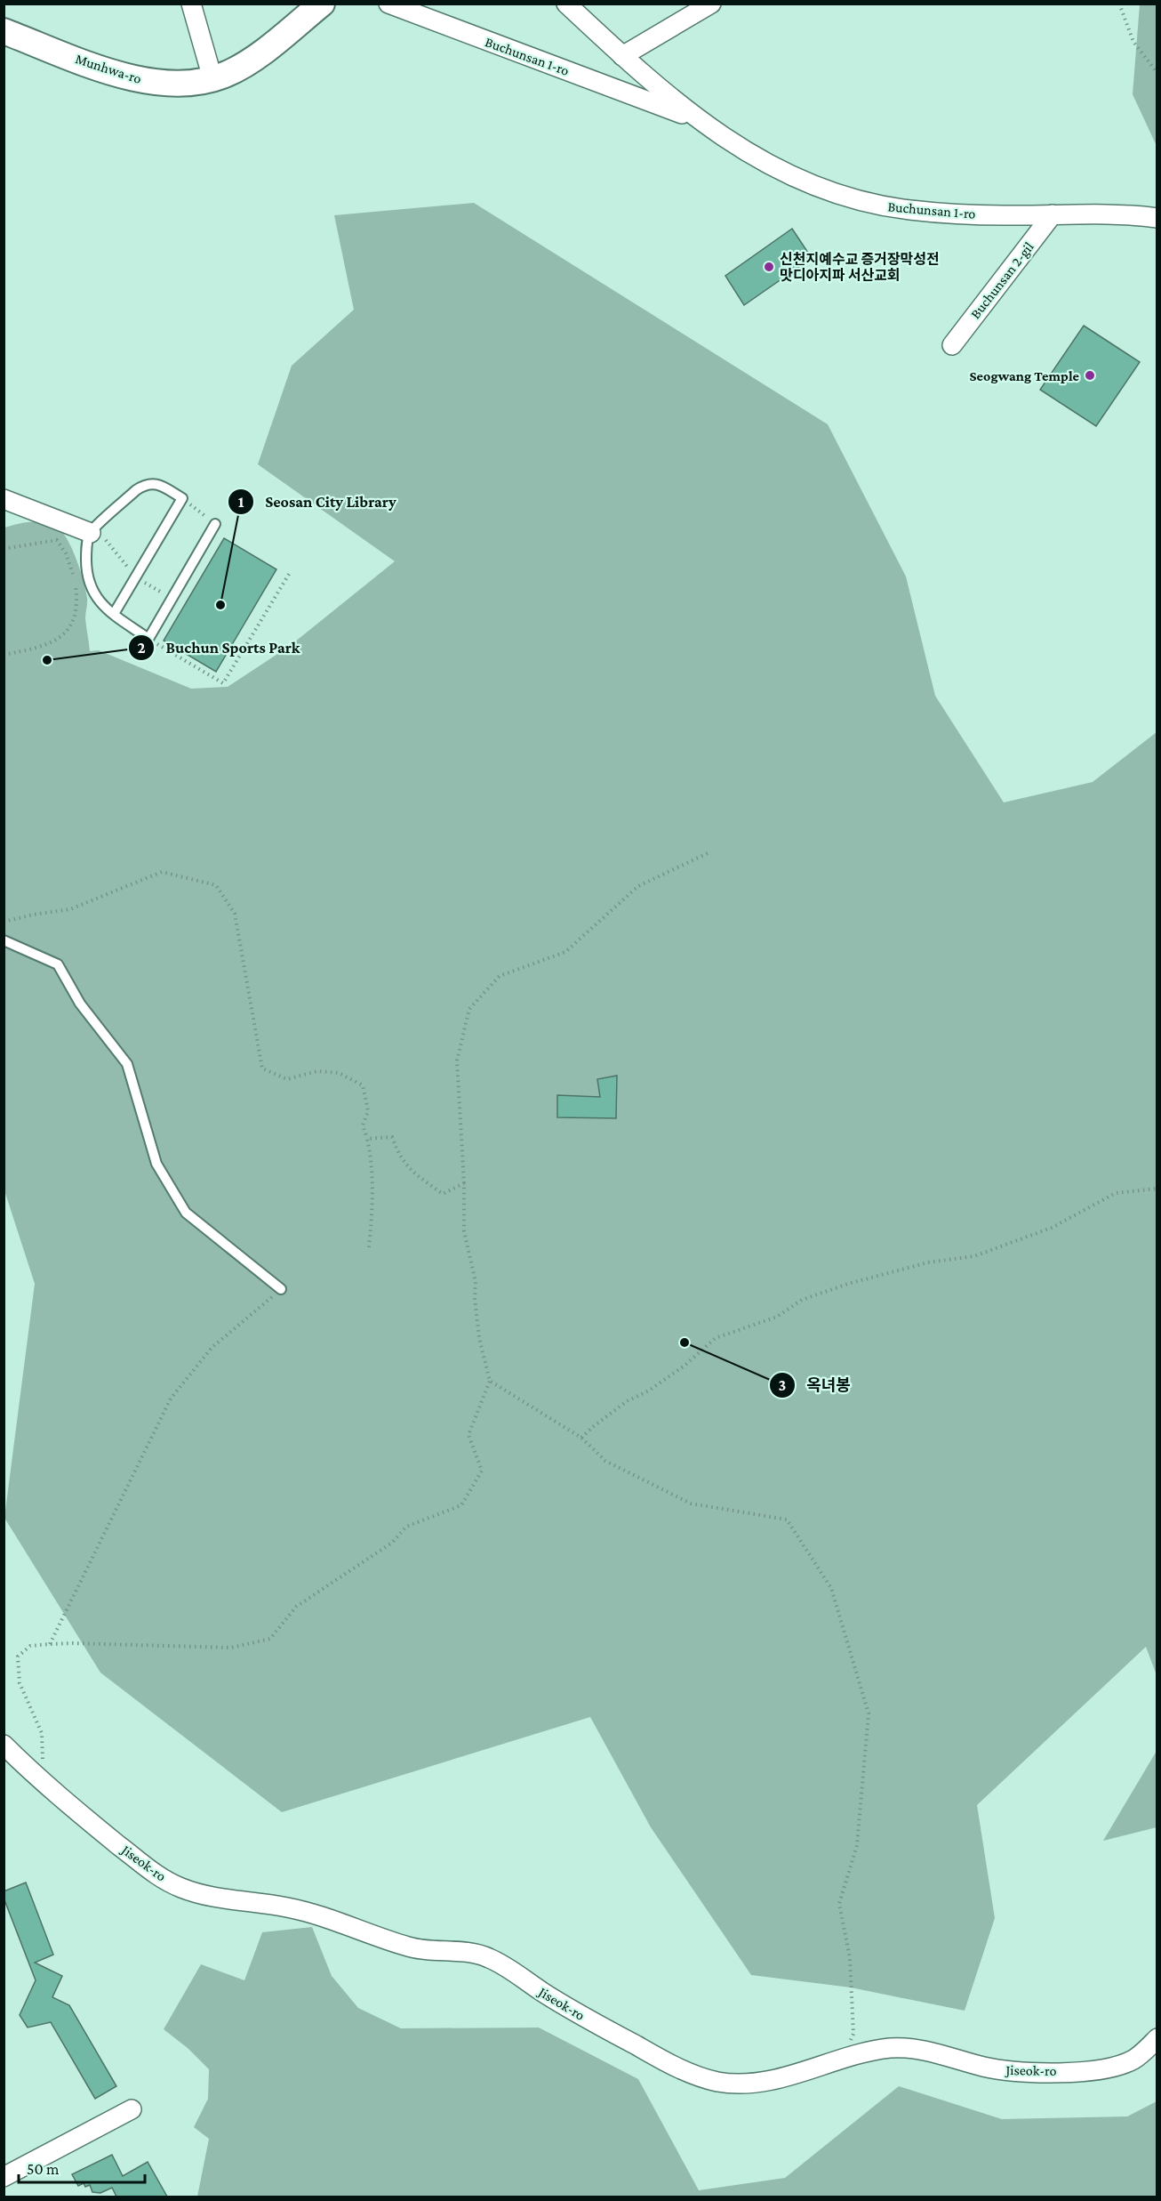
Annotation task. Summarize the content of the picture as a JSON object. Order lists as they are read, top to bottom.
{
  "streets": {
    "street": [
      "Buchunsan 1-ro",
      "Munhwa-ro",
      "Buchunsan 2-gil",
      "Jiseok-ro"
    ]
  },
  "crossings": [
    ["Buchunsan 1-ro", "Buchunsan 2-gil"]
  ],
  "places": [
    "신천지예수교 증거장막성전 맛디아지파 서산교회",
    "Seogwang Temple",
    "Seosan City Library",
    "Buchun Sports Park",
    "옥녀봉"
  ],
  "scale_bar": "50 m"
}
